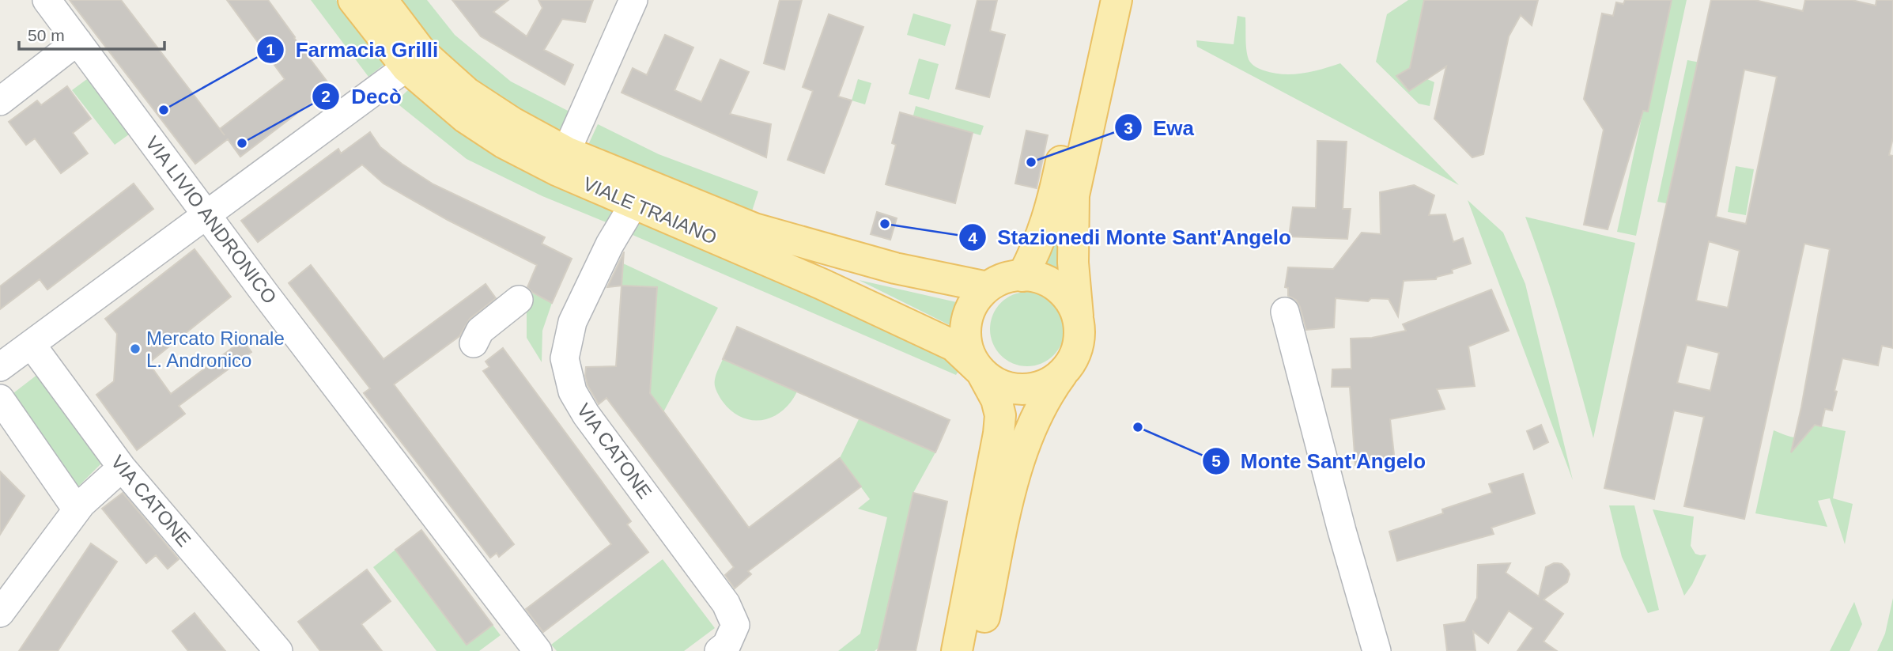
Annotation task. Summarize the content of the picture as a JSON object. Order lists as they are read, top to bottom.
{
  "streets": {
    "main road": ["VIALE TRAIANO"],
    "street": ["VIA LIVIO ANDRONICO", "VIA CATONE"]
  },
  "crossings": [
    ["VIALE TRAIANO", "VIA CATONE"]
  ],
  "places": [
    "Farmacia Grilli",
    "Decò",
    "Ewa",
    "Stazionedi Monte Sant'Angelo",
    "Mercato Rionale L. Andronico",
    "Monte Sant'Angelo"
  ],
  "scale_bar": "50 m"
}
